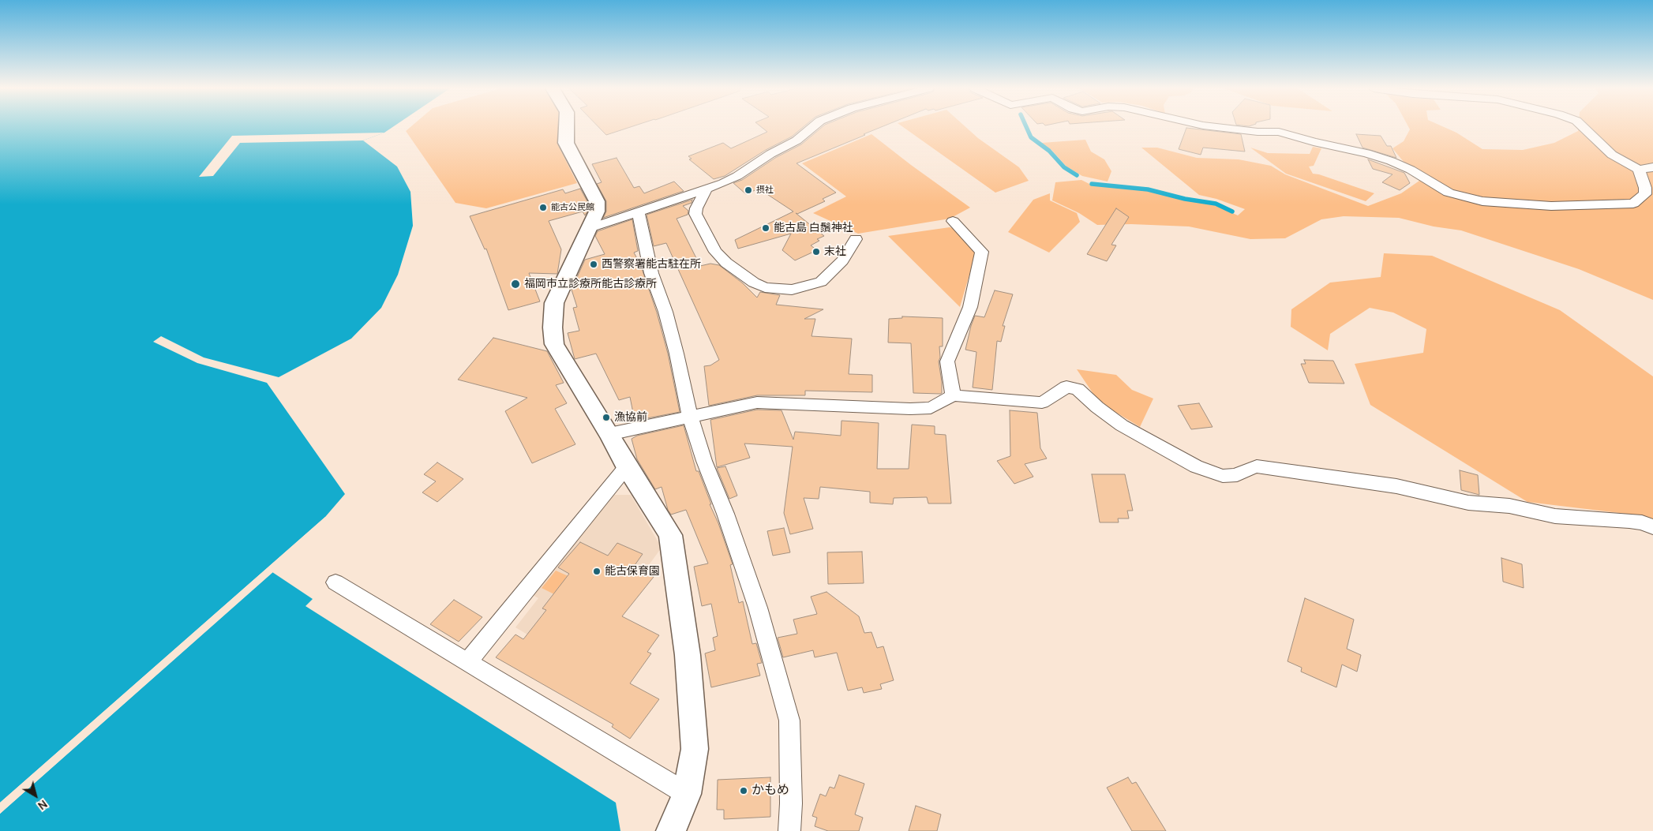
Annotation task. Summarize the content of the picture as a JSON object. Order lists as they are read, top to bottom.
{
  "places": [
    "摂社",
    "能古公民館",
    "能古島 白鬚神社",
    "末社",
    "西警察署能古駐在所",
    "福岡市立診療所能古診療所",
    "漁協前",
    "能古保育園",
    "かもめ"
  ],
  "north": "bottom right"
}
